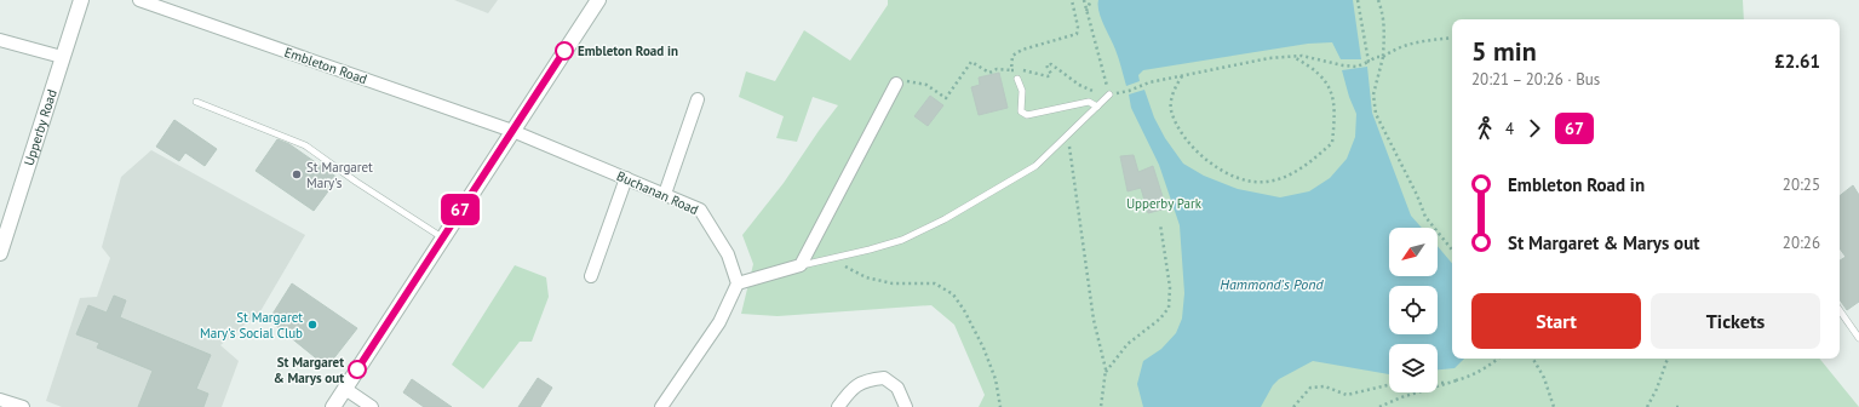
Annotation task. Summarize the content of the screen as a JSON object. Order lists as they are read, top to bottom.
{
  "streets": {
    "street": ["Embleton Road", "Upperby Road", "Buchanan Road"]
  },
  "crossings": [
    ["Embleton Road", "Buchanan Road"]
  ],
  "water": ["Hammond's Pond"],
  "parks": ["Upperby Park"],
  "places": [
    "Embleton Road in",
    "St Margaret Mary's",
    "St Margaret Mary's Social Club",
    "St Margaret & Marys out"
  ],
  "lines": ["bus line 67"],
  "north": "bottom left",
  "page": {
    "on_map": "67",
    "heading": ["5 min", "20:21 – 20:26 · Bus", "£2.61"],
    "legs": ["4", "67"],
    "list": [
      {
        "name": "Embleton Road in",
        "value": "20:25"
      },
      {
        "name": "St Margaret & Marys out",
        "value": "20:26"
      }
    ],
    "buttons": ["Start", "Tickets"]
  }
}
